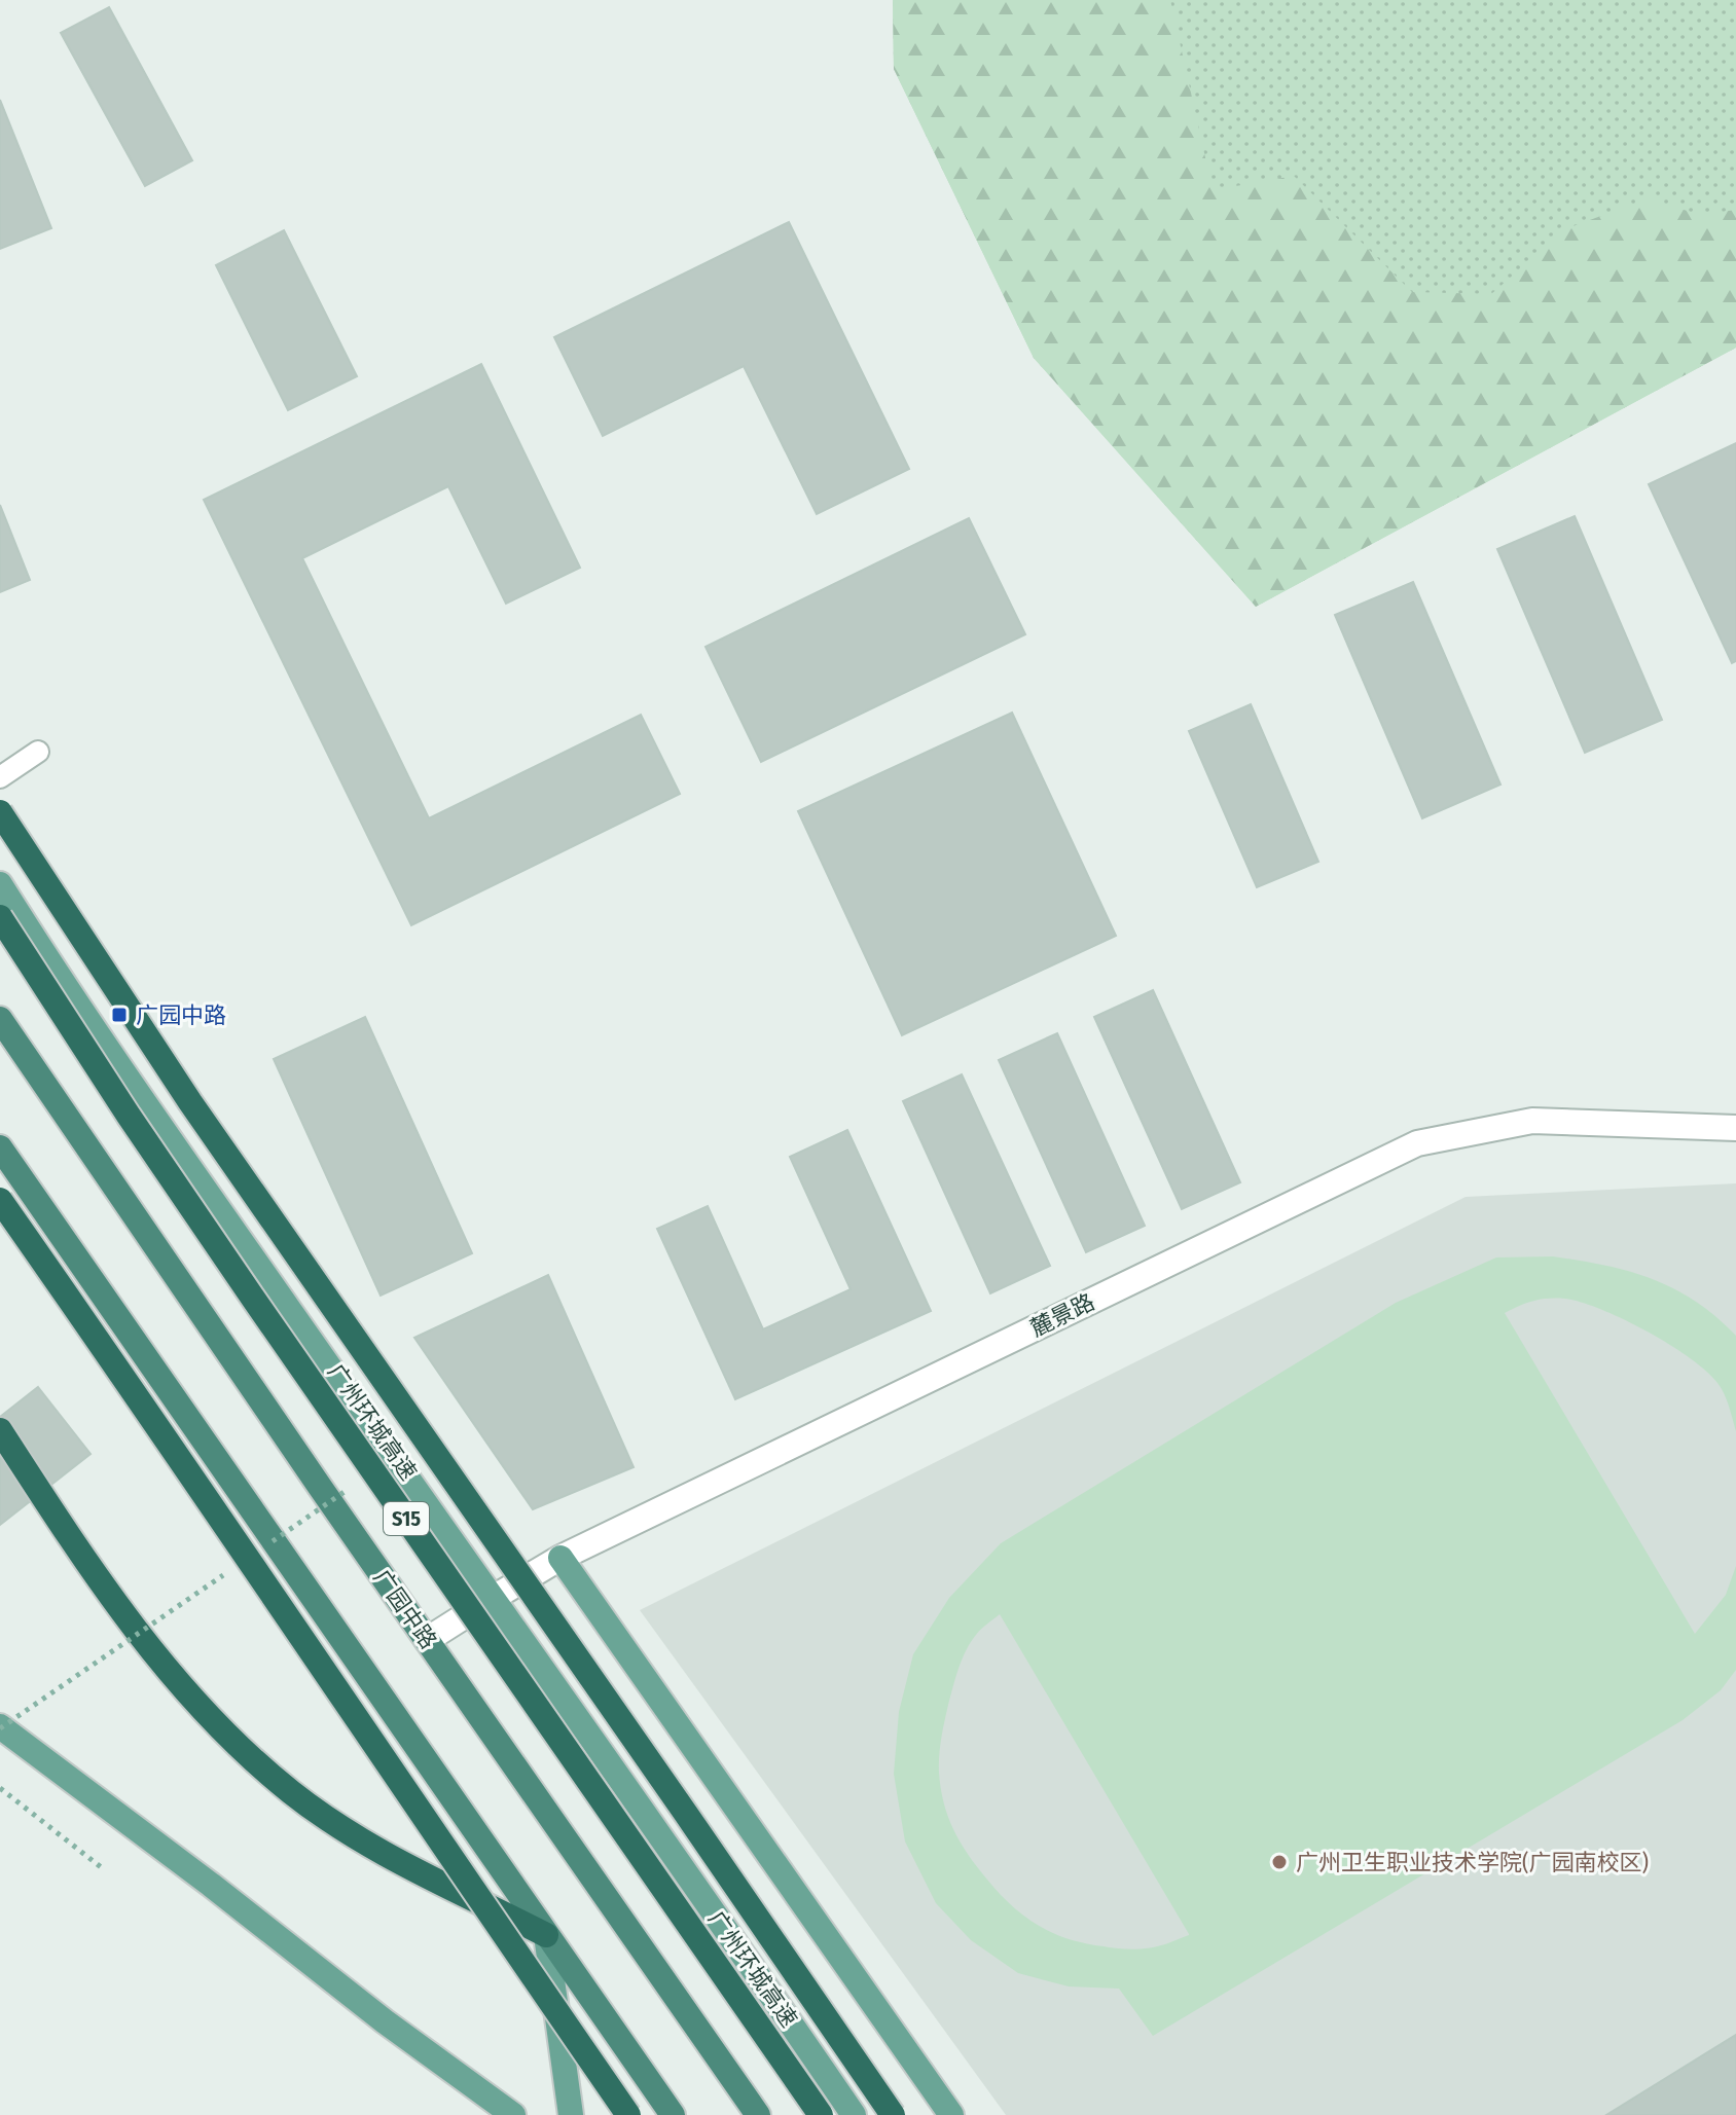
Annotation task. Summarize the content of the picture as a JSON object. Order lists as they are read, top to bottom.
{
  "streets": {
    "highway": ["广州环城高速", "S15", "广园中路"],
    "street": ["麓景路"]
  },
  "crossings": [
    ["麓景路", "广园中路"]
  ],
  "places": {
    "transit": ["广园中路"],
    "other": ["广州卫生职业技术学院(广园南校区)"]
  }
}
